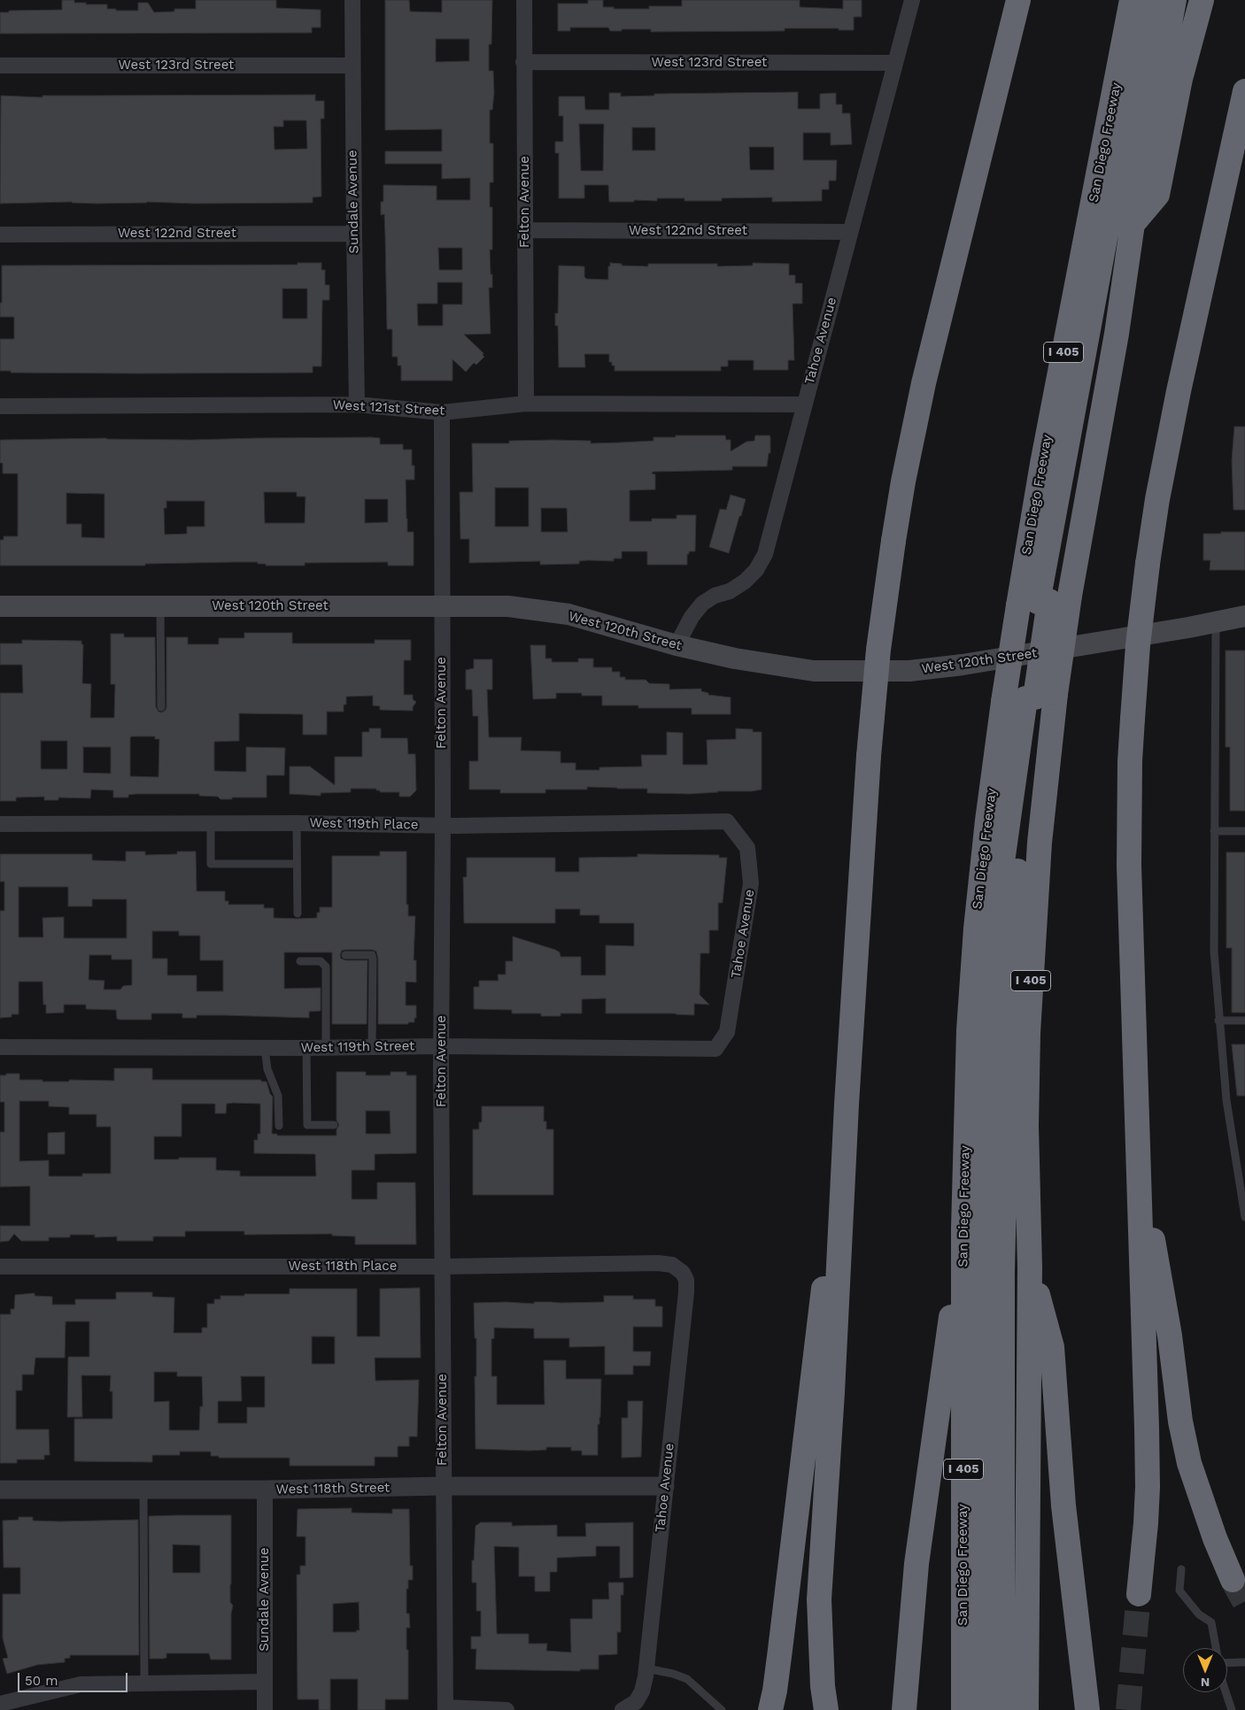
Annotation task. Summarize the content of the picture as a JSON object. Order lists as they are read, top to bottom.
{
  "streets": {
    "highway": ["San Diego Freeway", "I 405"],
    "main road": ["West 120th Street"],
    "street": [
      "West 123rd Street",
      "Sundale Avenue",
      "Felton Avenue",
      "West 122nd Street",
      "Tahoe Avenue",
      "West 121st Street",
      "West 119th Place",
      "West 119th Street",
      "West 118th Place",
      "West 118th Street"
    ]
  },
  "crossings": [
    ["West 123rd Street", "Sundale Avenue"],
    ["West 123rd Street", "Felton Avenue"],
    ["West 123rd Street", "Tahoe Avenue"],
    ["Sundale Avenue", "West 122nd Street"],
    ["Sundale Avenue", "West 121st Street"],
    ["Sundale Avenue", "West 118th Street"],
    ["Felton Avenue", "West 122nd Street"],
    ["Felton Avenue", "West 121st Street"],
    ["Felton Avenue", "West 120th Street"],
    ["Felton Avenue", "West 119th Place"],
    ["Felton Avenue", "West 119th Street"],
    ["Felton Avenue", "West 118th Place"],
    ["Felton Avenue", "West 118th Street"],
    ["West 122nd Street", "Tahoe Avenue"],
    ["Tahoe Avenue", "West 121st Street"],
    ["Tahoe Avenue", "West 120th Street"],
    ["Tahoe Avenue", "West 119th Place"],
    ["Tahoe Avenue", "West 119th Street"],
    ["Tahoe Avenue", "West 118th Place"],
    ["Tahoe Avenue", "West 118th Street"]
  ],
  "scale_bar": "50 m",
  "north": "bottom"
}
